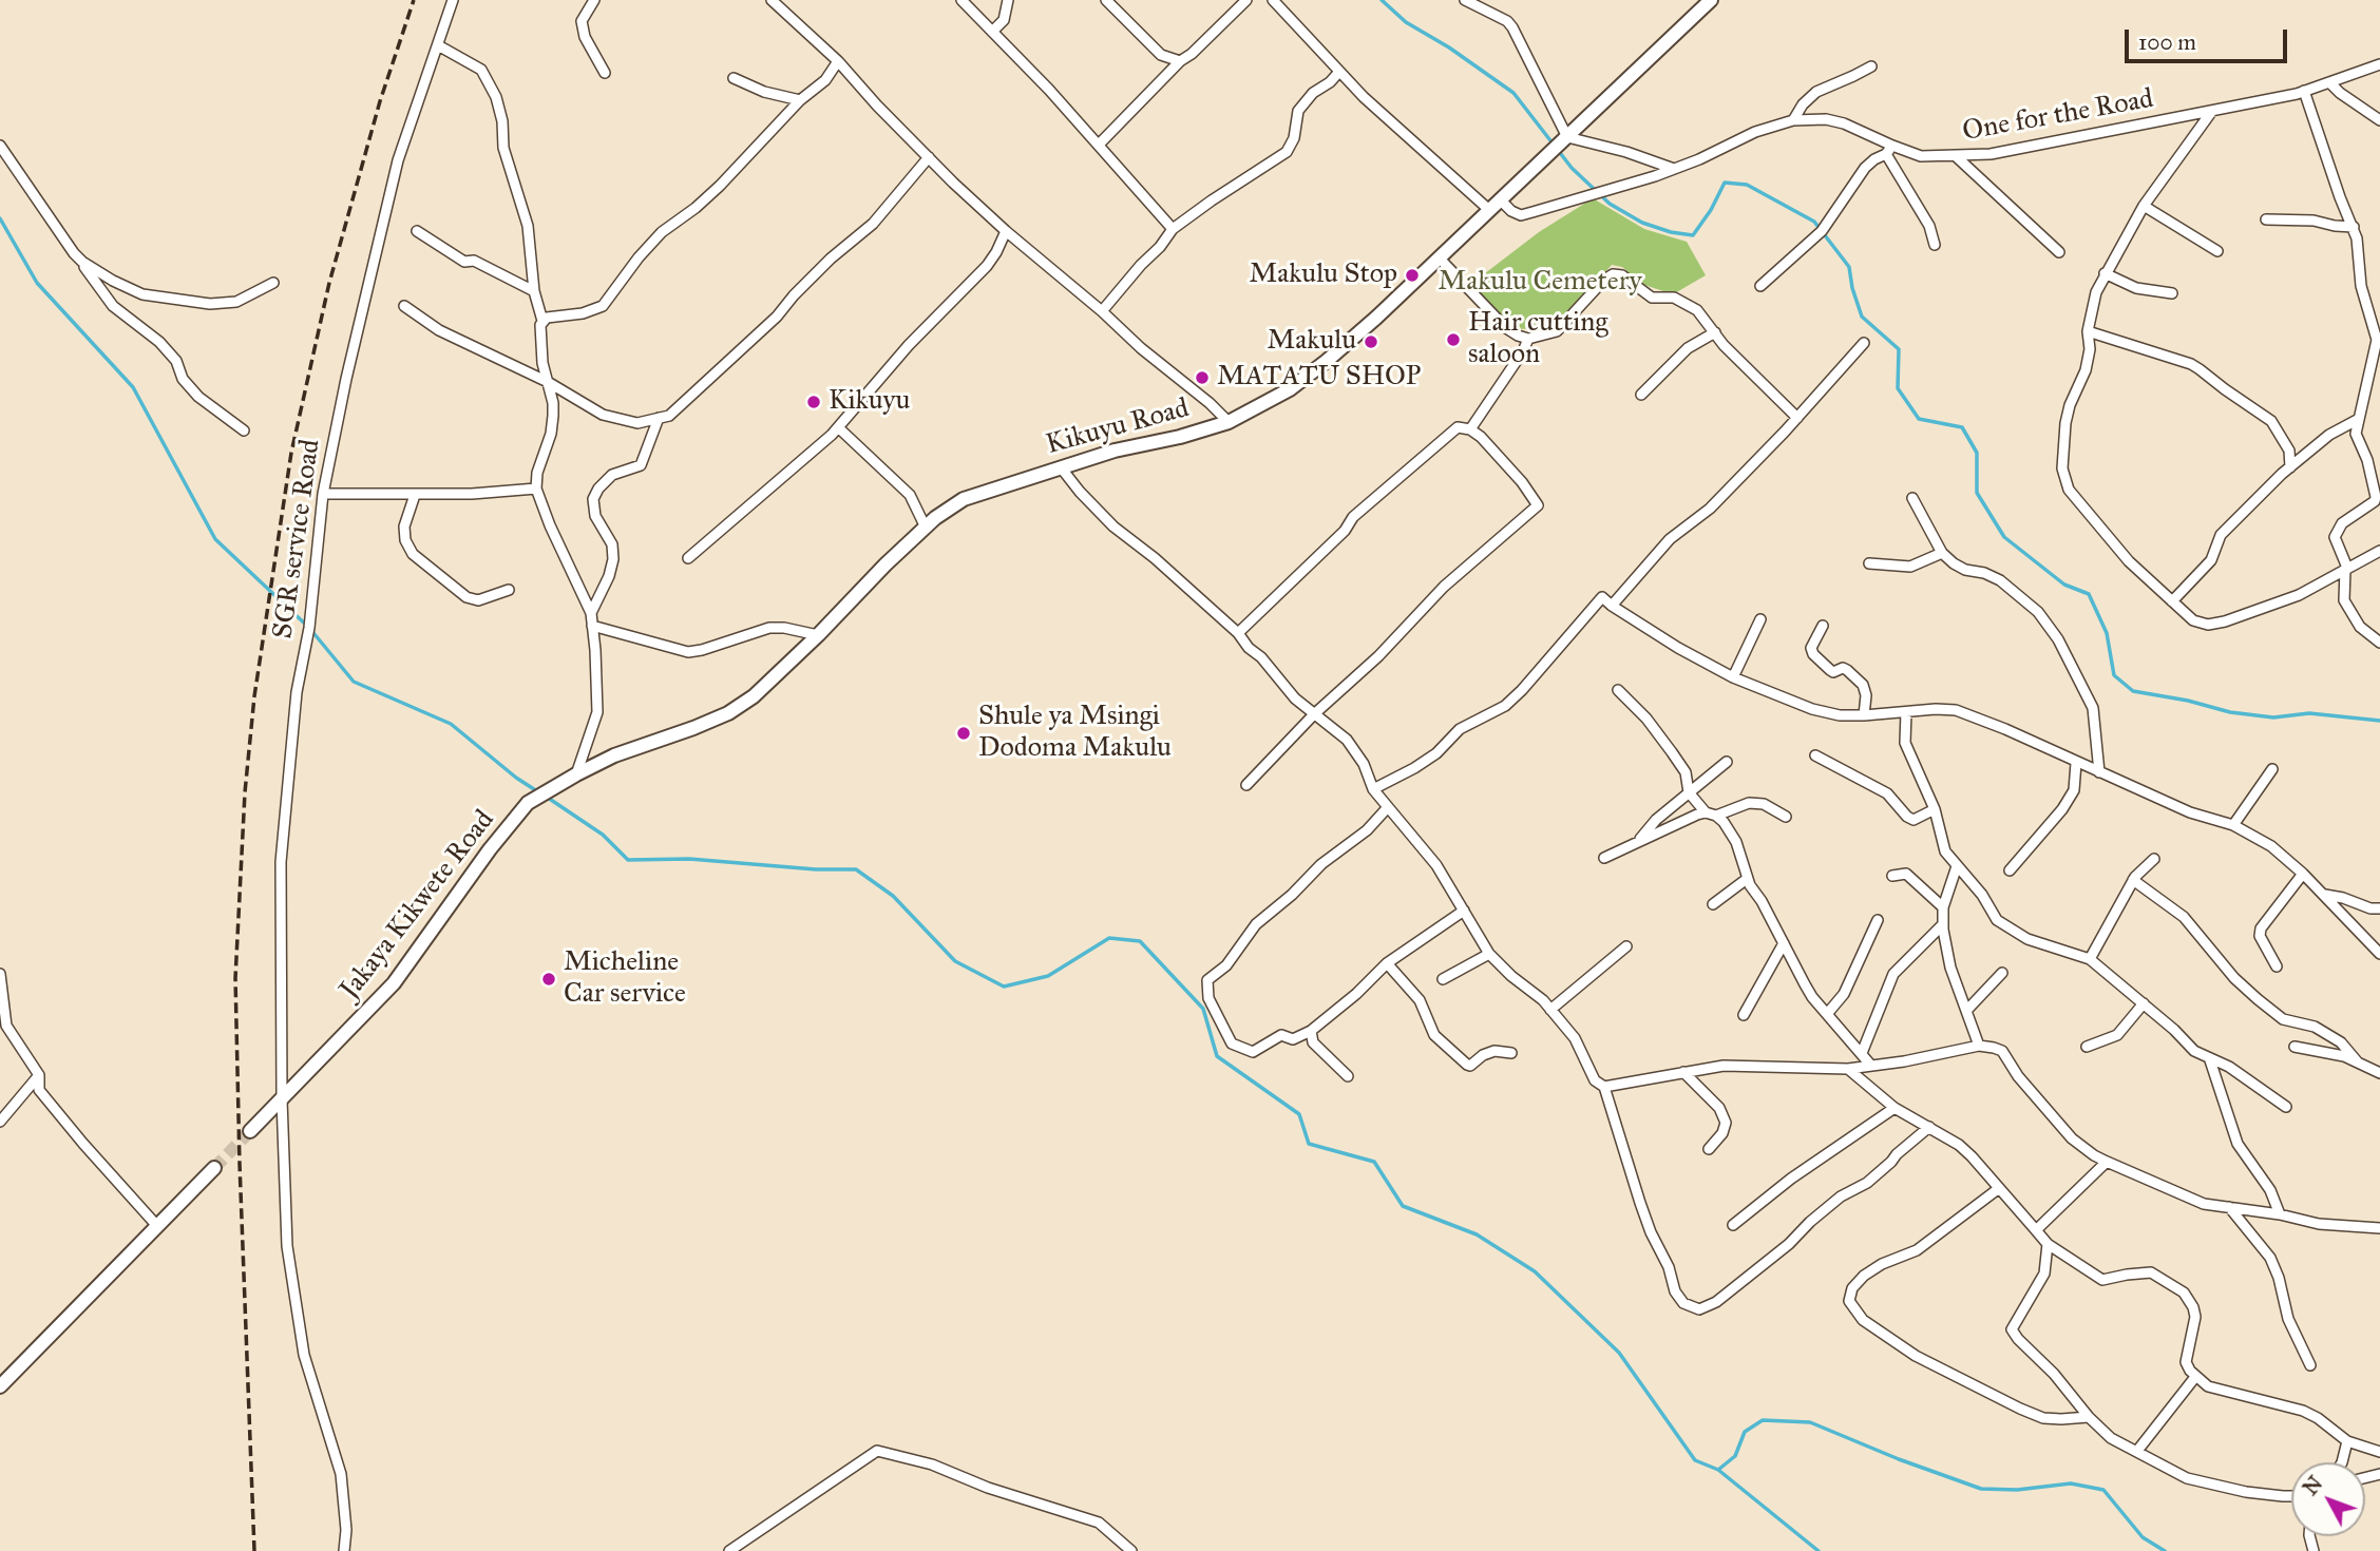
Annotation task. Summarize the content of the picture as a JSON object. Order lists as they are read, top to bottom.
{
  "streets": {
    "main road": ["Kikuyu Road", "Jakaya Kikwete Road"],
    "street": ["One for the Road", "SGR service Road"]
  },
  "crossings": [
    ["One for the Road", "Kikuyu Road"],
    ["Kikuyu Road", "Jakaya Kikwete Road"],
    ["SGR service Road", "Jakaya Kikwete Road"]
  ],
  "parks": ["Makulu Cemetery"],
  "places": [
    "Makulu Stop",
    "Hair cutting saloon",
    "Makulu",
    "MATATU SHOP",
    "Kikuyu",
    "Shule ya Msingi Dodoma Makulu",
    "Micheline Car service"
  ],
  "scale_bar": "100 m",
  "north": "top left"
}
